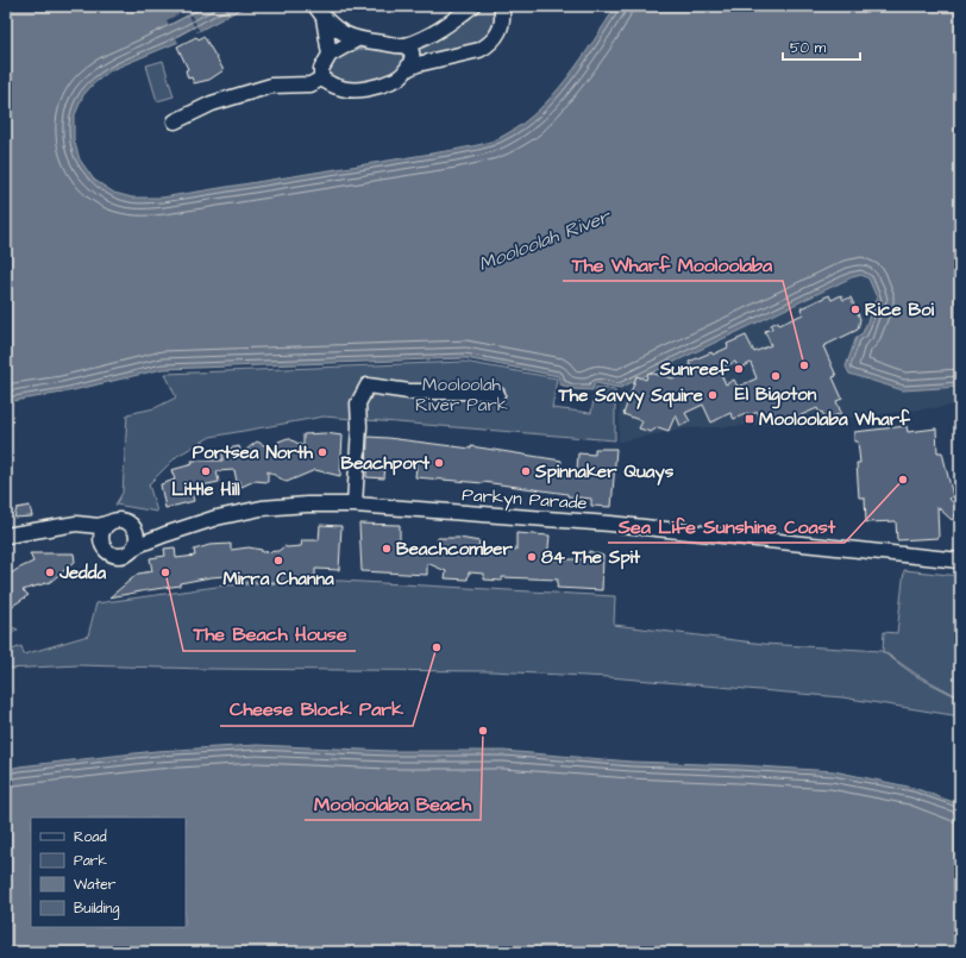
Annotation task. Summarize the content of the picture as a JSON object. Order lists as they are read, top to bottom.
{
  "streets": {
    "street": ["Parkyn Parade"]
  },
  "water": ["Mooloolah River"],
  "parks": ["Mooloolah River Park"],
  "places": {
    "other": [
      "Rice Boi",
      "The Wharf Mooloolaba",
      "Sunreef",
      "El Bigoton",
      "The Savvy Squire",
      "Portsea North",
      "Beachport",
      "Little Hill",
      "Spinnaker Quays",
      "Sea Life Sunshine Coast",
      "Beachcomber",
      "84 The Spit",
      "Mirra Channa",
      "Jedda",
      "The Beach House",
      "Cheese Block Park",
      "Mooloolaba Beach"
    ],
    "transit": ["Mooloolaba Wharf"]
  },
  "legend": [
    "Road",
    "Park",
    "Water",
    "Building"
  ],
  "scale_bar": "50 m"
}
